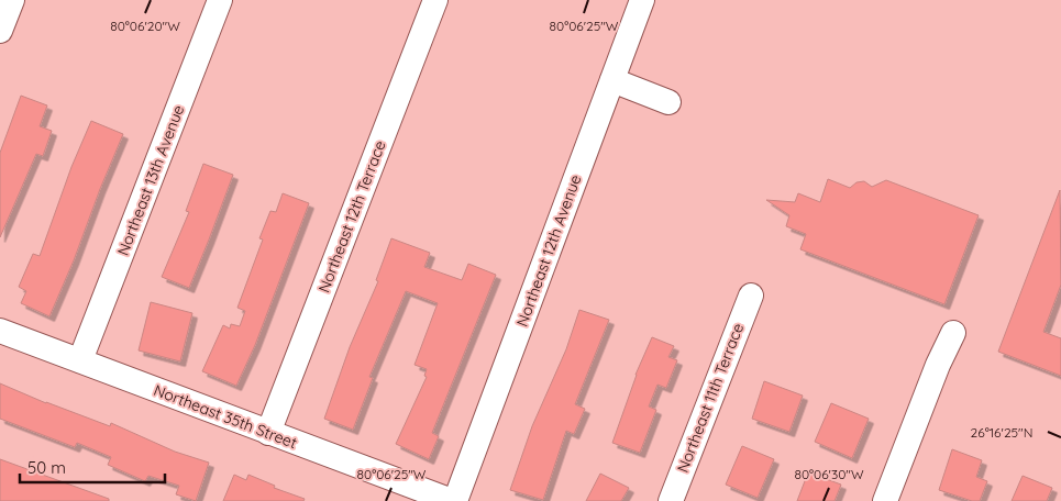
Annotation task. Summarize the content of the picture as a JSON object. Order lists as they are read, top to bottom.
{
  "streets": {
    "street": [
      "Northeast 13th Avenue",
      "Northeast 12th Terrace",
      "Northeast 12th Avenue",
      "Northeast 11th Terrace",
      "Northeast 35th Street"
    ]
  },
  "crossings": [
    ["Northeast 13th Avenue", "Northeast 35th Street"],
    ["Northeast 12th Terrace", "Northeast 35th Street"],
    ["Northeast 12th Avenue", "Northeast 35th Street"]
  ],
  "scale_bar": "50 m",
  "coordinates": [
    "80°06'20\"W",
    "80°06'25\"W",
    "26°16'25\"N",
    "80°06'30\"W"
  ]
}
